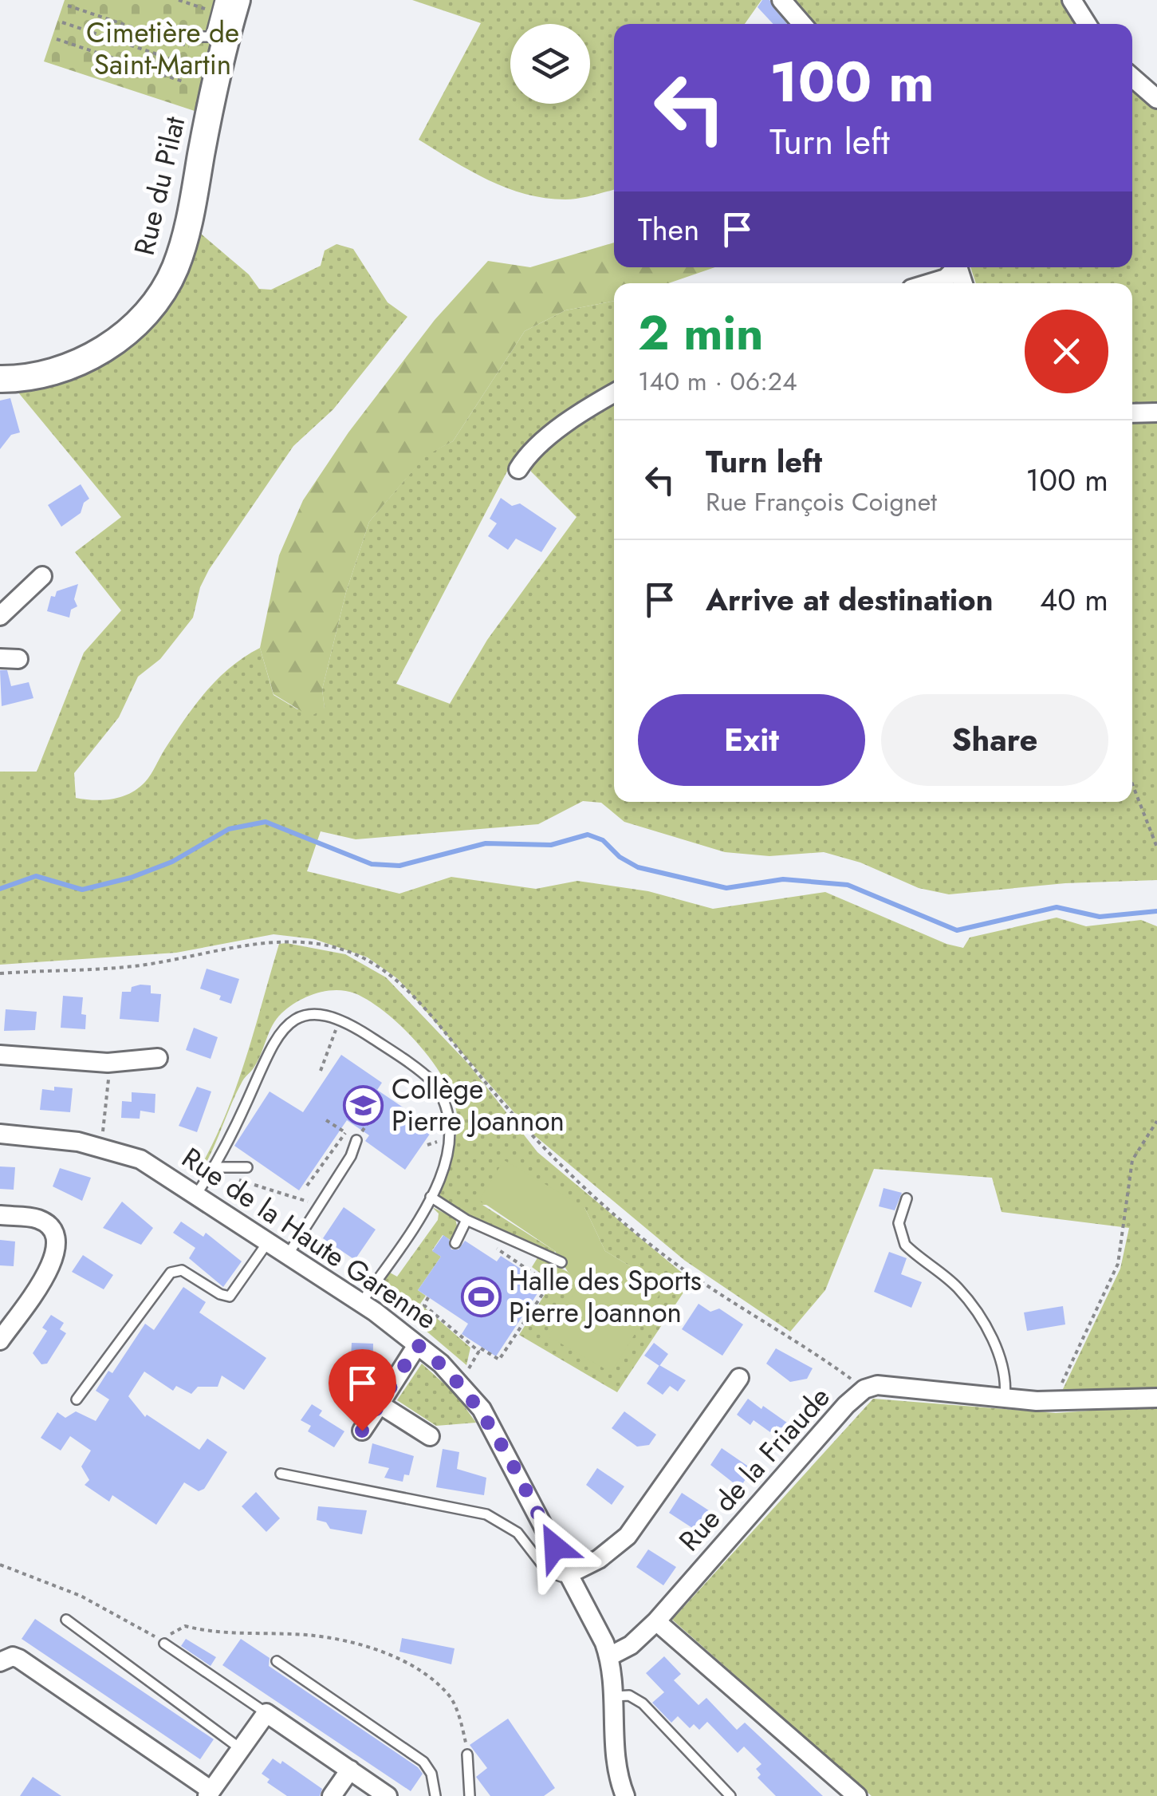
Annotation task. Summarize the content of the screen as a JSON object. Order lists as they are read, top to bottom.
{
  "streets": {
    "main road": ["Rue du Pilat"],
    "street": ["Rue de la Haute Garenne", "Rue de la Friaude"]
  },
  "crossings": [
    ["Rue de la Haute Garenne", "Rue de la Friaude"]
  ],
  "parks": ["Cimetière de Saint-Martin"],
  "places": {
    "school or university": ["Collège Pierre Joannon"],
    "sports": ["Halle des Sports Pierre Joannon"]
  },
  "page": {
    "turn": ["100 m", "Turn left"],
    "then": "Then",
    "heading": ["2 min", "140 m · 06:24"],
    "list": [
      {
        "name": "Turn left",
        "note": "Rue François Coignet",
        "value": "100 m"
      },
      {
        "name": "Arrive at destination",
        "value": "40 m"
      }
    ],
    "buttons": ["Exit", "Share"]
  }
}
